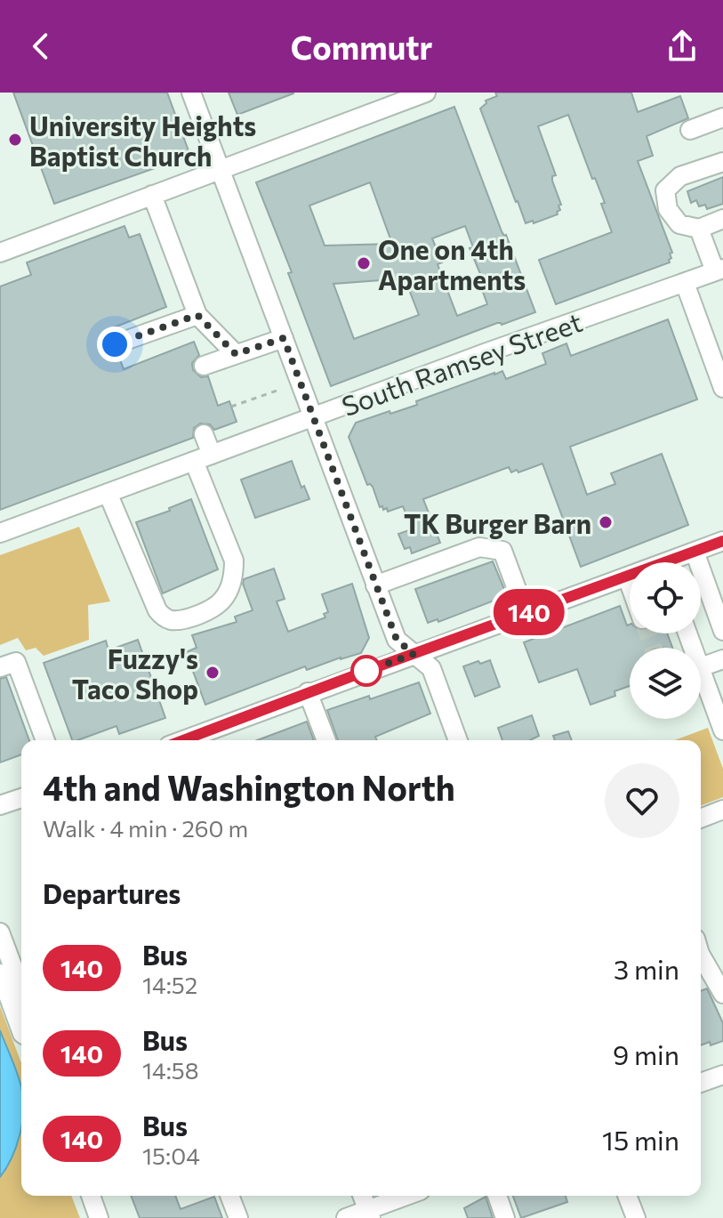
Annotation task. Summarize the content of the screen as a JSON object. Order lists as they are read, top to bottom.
{
  "streets": {
    "street": ["South Ramsey Street"]
  },
  "places": [
    "University Heights Baptist Church",
    "One on 4th Apartments",
    "TK Burger Barn",
    "Fuzzy's Taco Shop"
  ],
  "lines": ["bus line 140"],
  "page": {
    "header": "Commutr",
    "on_map": "140",
    "heading": [
      ["4th and Washington North", "Walk · 4 min · 260 m"],
      "Departures"
    ],
    "list": [
      {
        "mark": "140",
        "name": "Bus",
        "note": "14:52",
        "value": "3 min"
      },
      {
        "mark": "140",
        "name": "Bus",
        "note": "14:58",
        "value": "9 min"
      },
      {
        "mark": "140",
        "name": "Bus",
        "note": "15:04",
        "value": "15 min"
      }
    ]
  }
}
